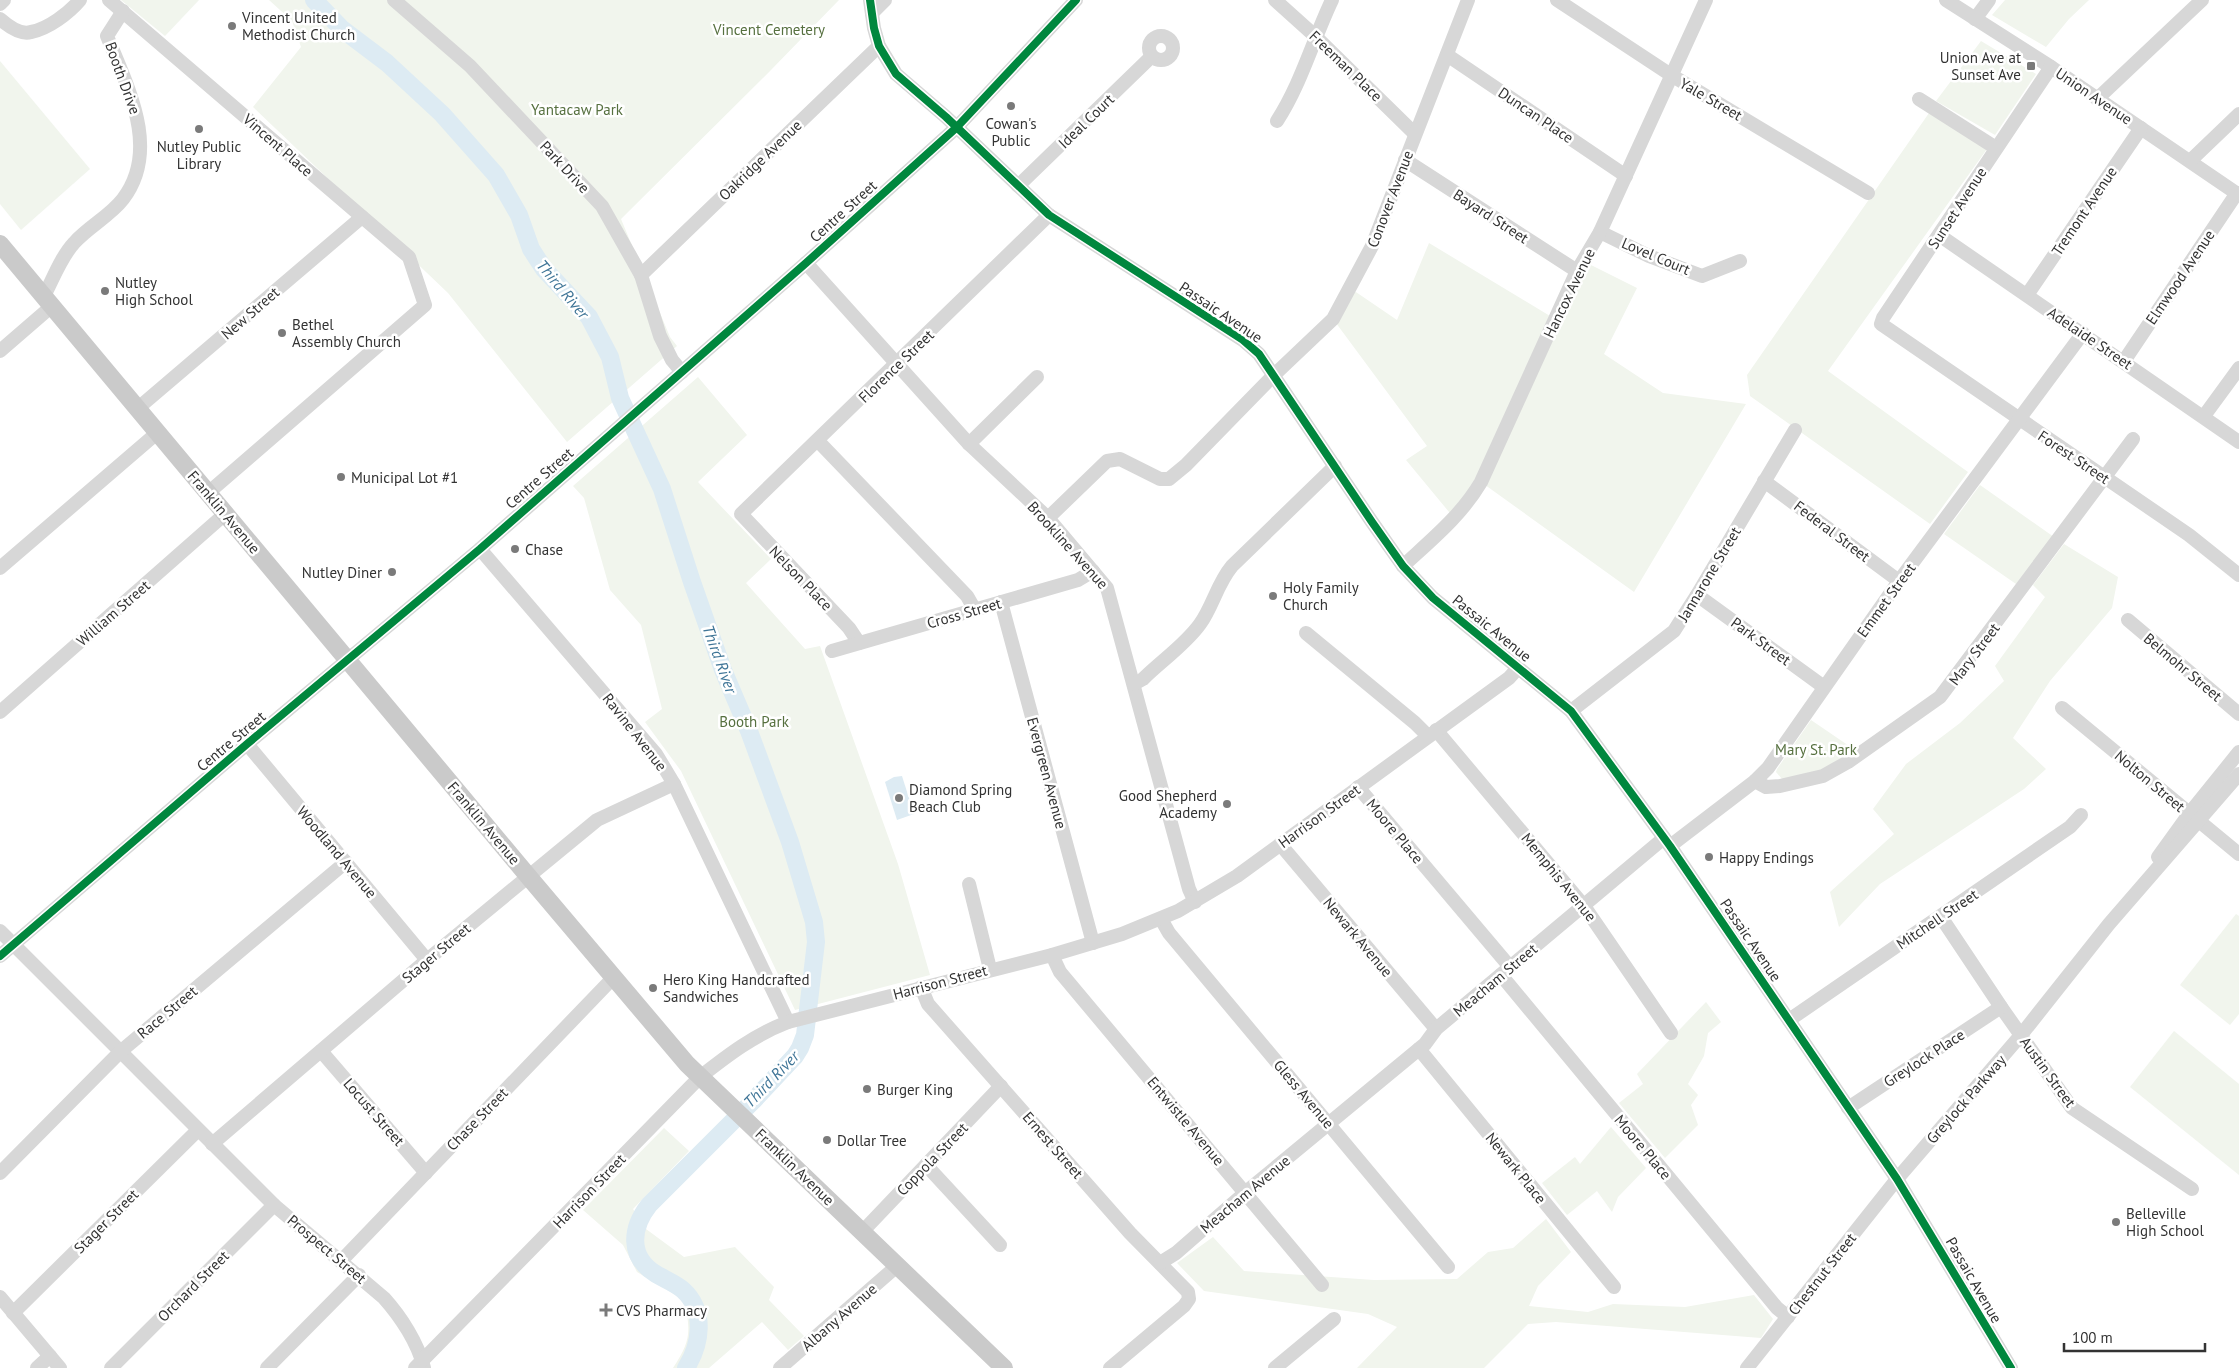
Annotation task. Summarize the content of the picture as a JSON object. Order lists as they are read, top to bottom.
{
  "streets": {
    "main road": ["Franklin Avenue"],
    "street": [
      "Freeman Place",
      "Booth Drive",
      "Union Avenue",
      "Yale Street",
      "Duncan Place",
      "Ideal Court",
      "Vincent Place",
      "Oakridge Avenue",
      "Park Drive",
      "Conover Avenue",
      "Sunset Avenue",
      "Centre Street",
      "Tremont Avenue",
      "Bayard Street",
      "Lovel Court",
      "Elmwood Avenue",
      "Hancox Avenue",
      "Passaic Avenue",
      "New Street",
      "Adelaide Street",
      "Florence Street",
      "Forest Street",
      "Federal Street",
      "Brookline Avenue",
      "Jannarone Street",
      "Nelson Place",
      "Emmet Street",
      "William Street",
      "Cross Street",
      "Park Street",
      "Mary Street",
      "Belmohr Street",
      "Ravine Avenue",
      "Evergreen Avenue",
      "Nolton Street",
      "Harrison Street",
      "Moore Place",
      "Woodland Avenue",
      "Memphis Avenue",
      "Mitchell Street",
      "Newark Avenue",
      "Stager Street",
      "Meacham Street",
      "Race Street",
      "Greylock Place",
      "Austin Street",
      "Gless Avenue",
      "Greylock Parkway",
      "Locust Street",
      "Chase Street",
      "Entwistle Avenue",
      "Ernest Street",
      "Coppola Street",
      "Newark Place",
      "Meacham Avenue",
      "Prospect Street",
      "Chestnut Street",
      "Orchard Street",
      "Albany Avenue"
    ]
  },
  "crossings": [
    ["Freeman Place", "Conover Avenue"],
    ["Booth Drive", "Vincent Place"],
    ["Booth Drive", "Franklin Avenue"],
    ["Union Avenue", "Sunset Avenue"],
    ["Union Avenue", "Tremont Avenue"],
    ["Union Avenue", "Elmwood Avenue"],
    ["Yale Street", "Hancox Avenue"],
    ["Duncan Place", "Conover Avenue"],
    ["Duncan Place", "Hancox Avenue"],
    ["Ideal Court", "Passaic Avenue"],
    ["Vincent Place", "New Street"],
    ["Vincent Place", "Franklin Avenue"],
    ["Oakridge Avenue", "Park Drive"],
    ["Oakridge Avenue", "Passaic Avenue"],
    ["Park Drive", "Centre Street"],
    ["Conover Avenue", "Bayard Street"],
    ["Conover Avenue", "Passaic Avenue"],
    ["Conover Avenue", "Brookline Avenue"],
    ["Sunset Avenue", "Adelaide Street"],
    ["Sunset Avenue", "Forest Street"],
    ["Centre Street", "Passaic Avenue"],
    ["Centre Street", "Franklin Avenue"],
    ["Centre Street", "Brookline Avenue"],
    ["Centre Street", "Ravine Avenue"],
    ["Centre Street", "Woodland Avenue"],
    ["Tremont Avenue", "Adelaide Street"],
    ["Bayard Street", "Hancox Avenue"],
    ["Lovel Court", "Hancox Avenue"],
    ["Elmwood Avenue", "Adelaide Street"],
    ["Hancox Avenue", "Passaic Avenue"],
    ["Passaic Avenue", "Florence Street"],
    ["Passaic Avenue", "Jannarone Street"],
    ["Passaic Avenue", "Emmet Street"],
    ["Passaic Avenue", "Harrison Street"],
    ["Passaic Avenue", "Mitchell Street"],
    ["Passaic Avenue", "Meacham Street"],
    ["Passaic Avenue", "Greylock Place"],
    ["Passaic Avenue", "Greylock Parkway"],
    ["Passaic Avenue", "Chestnut Street"],
    ["New Street", "Franklin Avenue"],
    ["Adelaide Street", "Emmet Street"],
    ["Florence Street", "Brookline Avenue"],
    ["Florence Street", "Nelson Place"],
    ["Forest Street", "Emmet Street"],
    ["Forest Street", "Mary Street"],
    ["Franklin Avenue", "William Street"],
    ["Franklin Avenue", "Harrison Street"],
    ["Franklin Avenue", "Stager Street"],
    ["Franklin Avenue", "Chase Street"],
    ["Franklin Avenue", "Coppola Street"],
    ["Franklin Avenue", "Albany Avenue"],
    ["Federal Street", "Jannarone Street"],
    ["Federal Street", "Emmet Street"],
    ["Brookline Avenue", "Cross Street"],
    ["Brookline Avenue", "Harrison Street"],
    ["Jannarone Street", "Park Street"],
    ["Nelson Place", "Cross Street"],
    ["Emmet Street", "Park Street"],
    ["Emmet Street", "Mary Street"],
    ["Emmet Street", "Meacham Street"],
    ["Cross Street", "Evergreen Avenue"],
    ["Ravine Avenue", "Harrison Street"],
    ["Ravine Avenue", "Stager Street"],
    ["Evergreen Avenue", "Harrison Street"],
    ["Nolton Street", "Greylock Parkway"],
    ["Harrison Street", "Moore Place"],
    ["Harrison Street", "Memphis Avenue"],
    ["Harrison Street", "Newark Avenue"],
    ["Harrison Street", "Gless Avenue"],
    ["Harrison Street", "Entwistle Avenue"],
    ["Harrison Street", "Ernest Street"],
    ["Harrison Street", "Prospect Street"],
    ["Moore Place", "Meacham Street"],
    ["Moore Place", "Chestnut Street"],
    ["Woodland Avenue", "Stager Street"],
    ["Woodland Avenue", "Race Street"],
    ["Memphis Avenue", "Meacham Street"],
    ["Mitchell Street", "Austin Street"],
    ["Newark Avenue", "Meacham Street"],
    ["Stager Street", "Locust Street"],
    ["Stager Street", "Prospect Street"],
    ["Meacham Street", "Gless Avenue"],
    ["Meacham Street", "Newark Place"],
    ["Meacham Street", "Meacham Avenue"],
    ["Greylock Place", "Austin Street"],
    ["Austin Street", "Greylock Parkway"],
    ["Gless Avenue", "Meacham Avenue"],
    ["Greylock Parkway", "Chestnut Street"],
    ["Locust Street", "Chase Street"],
    ["Chase Street", "Prospect Street"],
    ["Entwistle Avenue", "Meacham Avenue"],
    ["Ernest Street", "Coppola Street"],
    ["Ernest Street", "Meacham Avenue"],
    ["Prospect Street", "Orchard Street"]
  ],
  "water": ["Third River"],
  "parks": [
    "Vincent Cemetery",
    "Yantacaw Park",
    "Booth Park",
    "Mary St. Park"
  ],
  "places": {
    "other": [
      "Vincent United Methodist Church",
      "Cowan's Public",
      "Nutley Public Library",
      "Nutley High School",
      "Bethel Assembly Church",
      "Municipal Lot #1",
      "Chase",
      "Nutley Diner",
      "Holy Family Church",
      "Diamond Spring Beach Club",
      "Good Shepherd Academy",
      "Happy Endings",
      "Hero King Handcrafted Sandwiches",
      "Burger King",
      "Dollar Tree",
      "Belleville High School"
    ],
    "transit": ["Union Ave at Sunset Ave"],
    "health": ["CVS Pharmacy"]
  },
  "scale_bar": "100 m"
}
